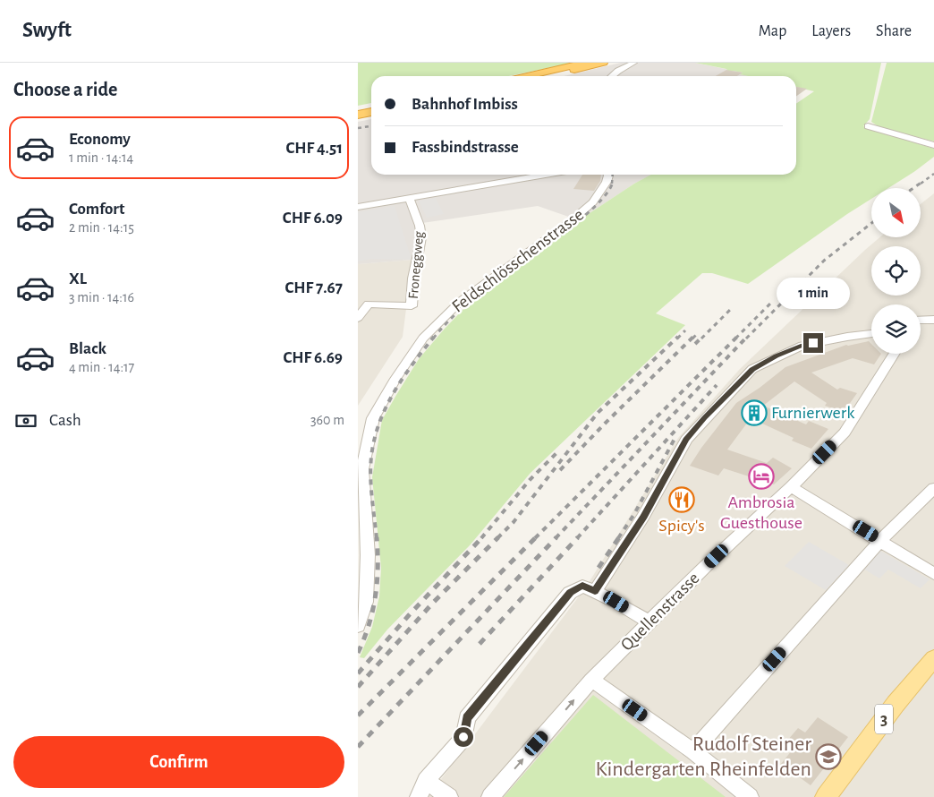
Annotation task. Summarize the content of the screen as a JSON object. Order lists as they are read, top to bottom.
{
  "streets": {
    "main road": ["3"],
    "street": ["Feldschlösschenstrasse", "Froneggweg", "Quellenstrasse"]
  },
  "places": {
    "building": ["Furnierwerk"],
    "hotel": ["Ambrosia Guesthouse"],
    "restaurant": ["Spicy's"],
    "school or university": ["Rudolf Steiner Kindergarten Rheinfelden"]
  },
  "north": "bottom right",
  "page": {
    "header": "Swyft",
    "nav": ["Map", "Layers", "Share"],
    "heading": "Choose a ride",
    "banner": ["Bahnhof Imbiss", "Fassbindstrasse"],
    "list": [
      {
        "name": "Economy",
        "note": "1 min · 14:14",
        "value": "CHF 4.51"
      },
      {
        "name": "Comfort",
        "note": "2 min · 14:15",
        "value": "CHF 6.09"
      },
      {
        "name": "XL",
        "note": "3 min · 14:16",
        "value": "CHF 7.67"
      },
      {
        "name": "Black",
        "note": "4 min · 14:17",
        "value": "CHF 6.69"
      }
    ],
    "bubble": "1 min",
    "pay": ["Cash", "360 m"],
    "buttons": "Confirm"
  }
}
